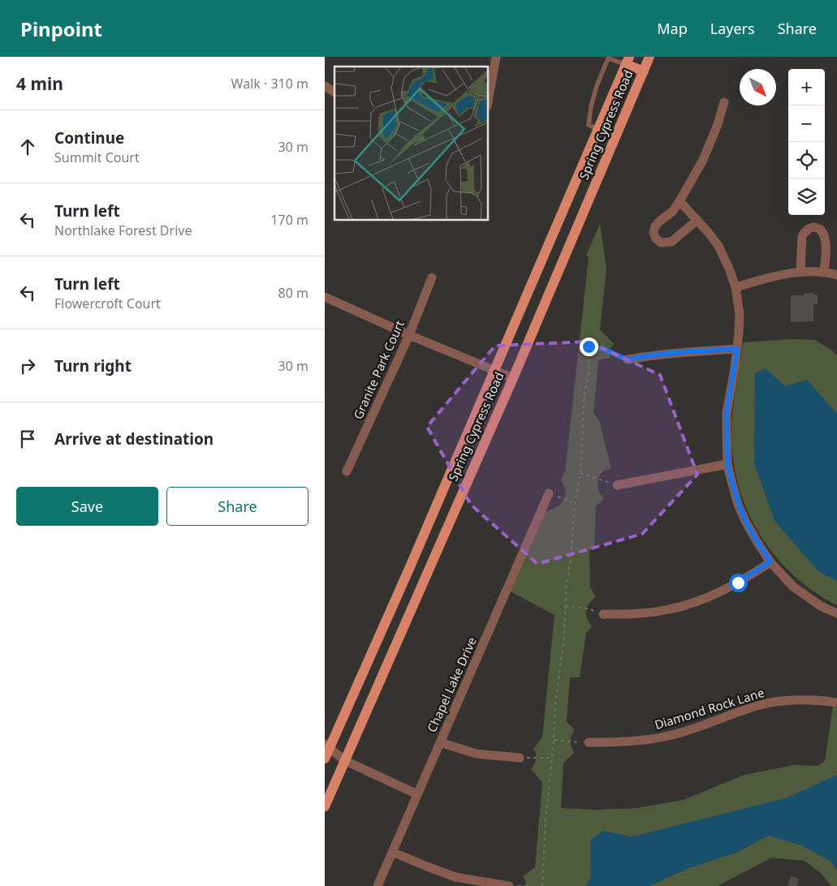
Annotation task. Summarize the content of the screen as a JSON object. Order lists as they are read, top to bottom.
{
  "streets": {
    "main road": ["Spring Cypress Road"],
    "street": ["Granite Park Court", "Chapel Lake Drive", "Diamond Rock Lane"]
  },
  "north": "bottom right",
  "page": {
    "header": "Pinpoint",
    "nav": ["Map", "Layers", "Share"],
    "heading": ["4 min", "Walk · 310 m"],
    "map_buttons": ["+", "−"],
    "list": [
      ["Continue", "Summit Court", "30 m"],
      ["Turn left", "Northlake Forest Drive", "170 m"],
      ["Turn left", "Flowercroft Court", "80 m"],
      ["Turn right", "30 m"],
      "Arrive at destination"
    ],
    "buttons": ["Save", "Share"]
  }
}
